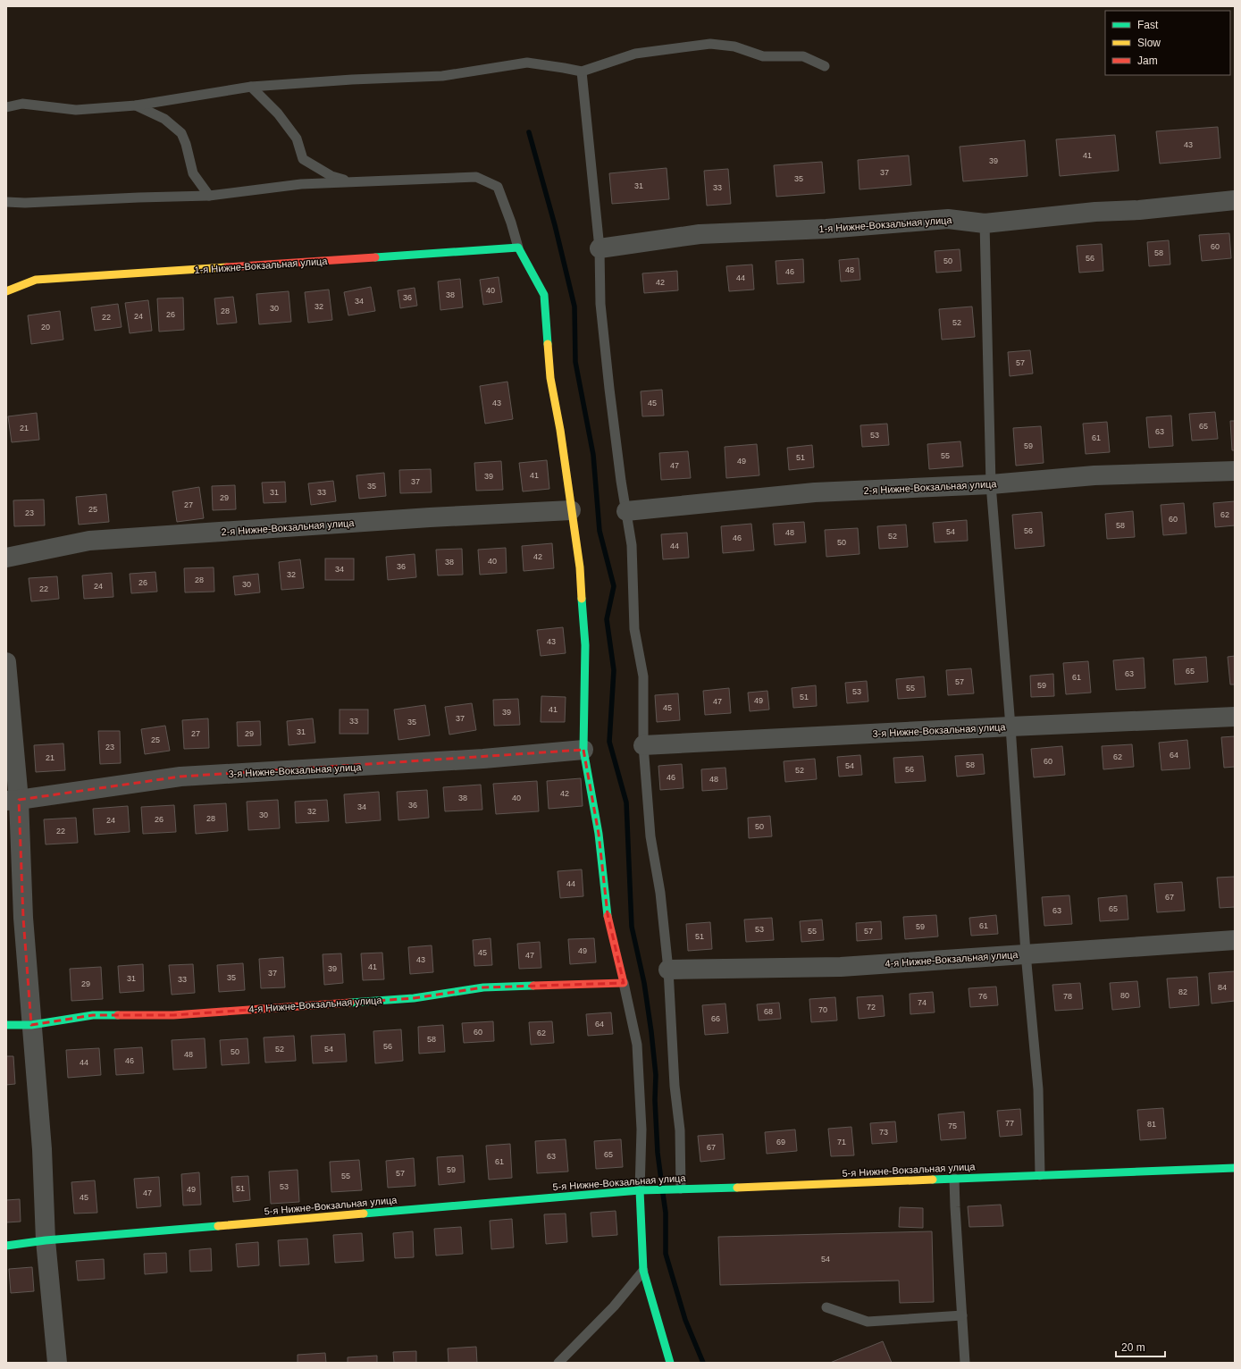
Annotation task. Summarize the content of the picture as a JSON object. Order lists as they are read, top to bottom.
{
  "streets": {
    "street": [
      "1-я Нижне-Вокзальная улица",
      "2-я Нижне-Вокзальная улица",
      "3-я Нижне-Вокзальная улица",
      "4-я Нижне-Вокзальная улица",
      "5-я Нижне-Вокзальная улица"
    ]
  },
  "house_numbers": [
    "43",
    "41",
    "39",
    "37",
    "35",
    "31",
    "33",
    "60",
    "58",
    "56",
    "50",
    "48",
    "46",
    "44",
    "42",
    "40",
    "38",
    "36",
    "34",
    "32",
    "30",
    "28",
    "26",
    "24",
    "22",
    "52",
    "20",
    "57",
    "43",
    "45",
    "65",
    "21",
    "63",
    "53",
    "61",
    "59",
    "55",
    "51",
    "49",
    "47",
    "41",
    "39",
    "37",
    "35",
    "31",
    "33",
    "29",
    "27",
    "25",
    "23",
    "62",
    "60",
    "58",
    "56",
    "54",
    "48",
    "52",
    "46",
    "50",
    "44",
    "42",
    "40",
    "38",
    "36",
    "34",
    "32",
    "28",
    "26",
    "30",
    "24",
    "22",
    "43",
    "65",
    "63",
    "61",
    "57",
    "59",
    "55",
    "53",
    "51",
    "49",
    "47",
    "45",
    "41",
    "39",
    "37",
    "33",
    "35",
    "31",
    "27",
    "29",
    "25",
    "23",
    "64",
    "62",
    "21",
    "60",
    "58",
    "54",
    "56",
    "52",
    "46",
    "48",
    "42",
    "38",
    "40",
    "36",
    "34",
    "32",
    "30",
    "28",
    "26",
    "24",
    "50",
    "22",
    "44",
    "67",
    "65",
    "63",
    "61",
    "59",
    "53",
    "55",
    "57",
    "51",
    "49",
    "45",
    "47",
    "43",
    "41",
    "39",
    "37",
    "35",
    "31",
    "33",
    "29",
    "84",
    "82",
    "80",
    "76",
    "78",
    "74",
    "72",
    "70",
    "68",
    "66",
    "64",
    "60",
    "62",
    "58",
    "56",
    "52",
    "54",
    "50",
    "48",
    "46",
    "44",
    "77",
    "81",
    "75",
    "73",
    "69",
    "71",
    "67",
    "65",
    "63",
    "61",
    "59",
    "57",
    "55",
    "53",
    "51",
    "49",
    "47",
    "45",
    "54"
  ],
  "legend": ["Fast", "Slow", "Jam"],
  "scale_bar": "20 m"
}
